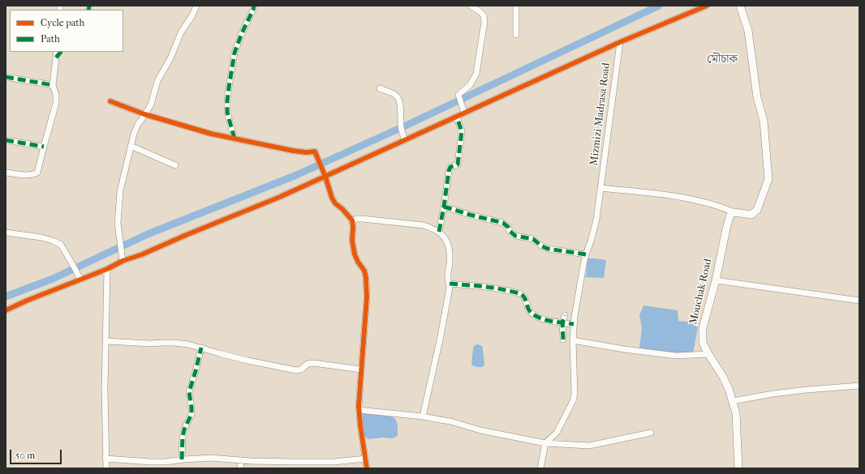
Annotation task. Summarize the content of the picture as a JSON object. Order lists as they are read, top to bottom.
{
  "streets": {
    "street": ["Mizmizi Madrasa Road", "Mouchak Road"]
  },
  "districts": ["মৌচাক"],
  "legend": ["Cycle path", "Path"],
  "scale_bar": "50 m"
}
